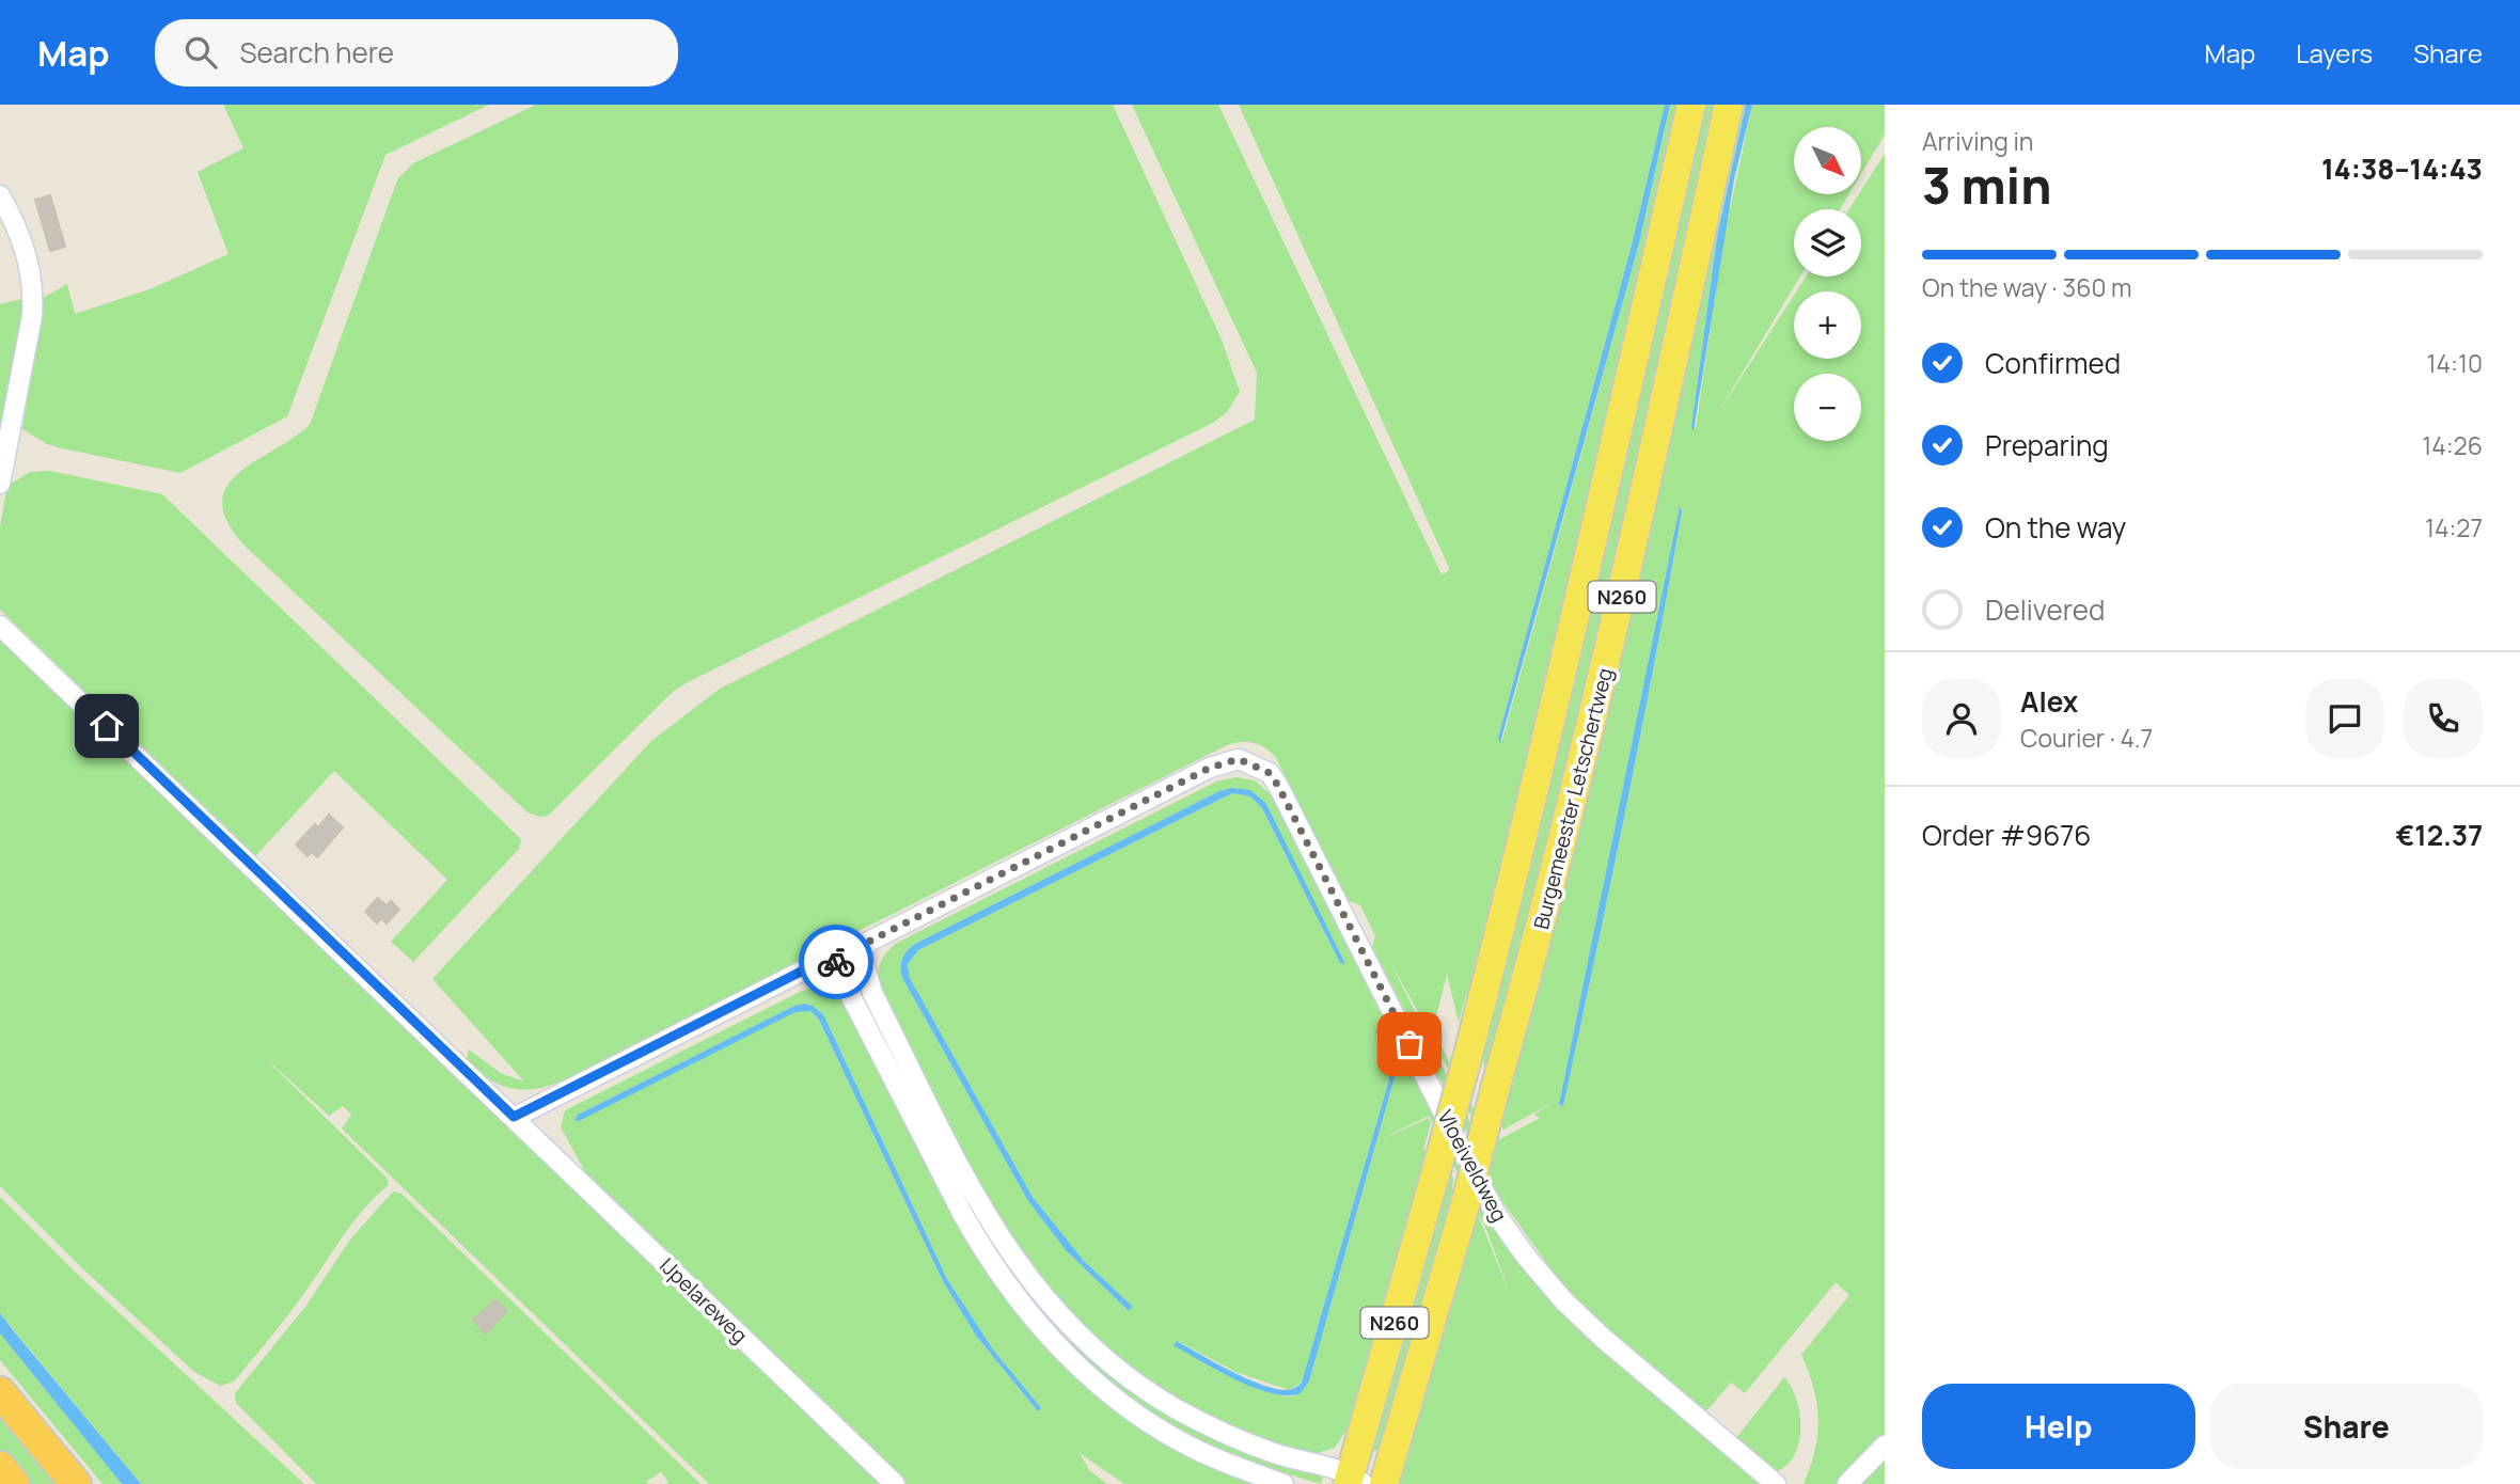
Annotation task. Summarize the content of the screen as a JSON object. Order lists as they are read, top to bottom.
{
  "streets": {
    "main road": ["N260", "Burgemeester Letschertweg"],
    "street": ["Vloeiveldweg", "IJpelareweg"]
  },
  "north": "bottom right",
  "page": {
    "header": "Map",
    "search": "Search here",
    "nav": ["Map", "Layers", "Share"],
    "heading": ["3 min", "Arriving in", "14:38–14:43"],
    "panel": [
      "Alex",
      "Courier · 4.7",
      "Order #9676",
      "€12.37"
    ],
    "map_buttons": ["+", "−"],
    "bar": "On the way · 360 m",
    "list": [
      ["Confirmed", "14:10"],
      ["Preparing", "14:26"],
      ["On the way", "14:27"],
      "Delivered"
    ],
    "buttons": ["Help", "Share"]
  }
}
